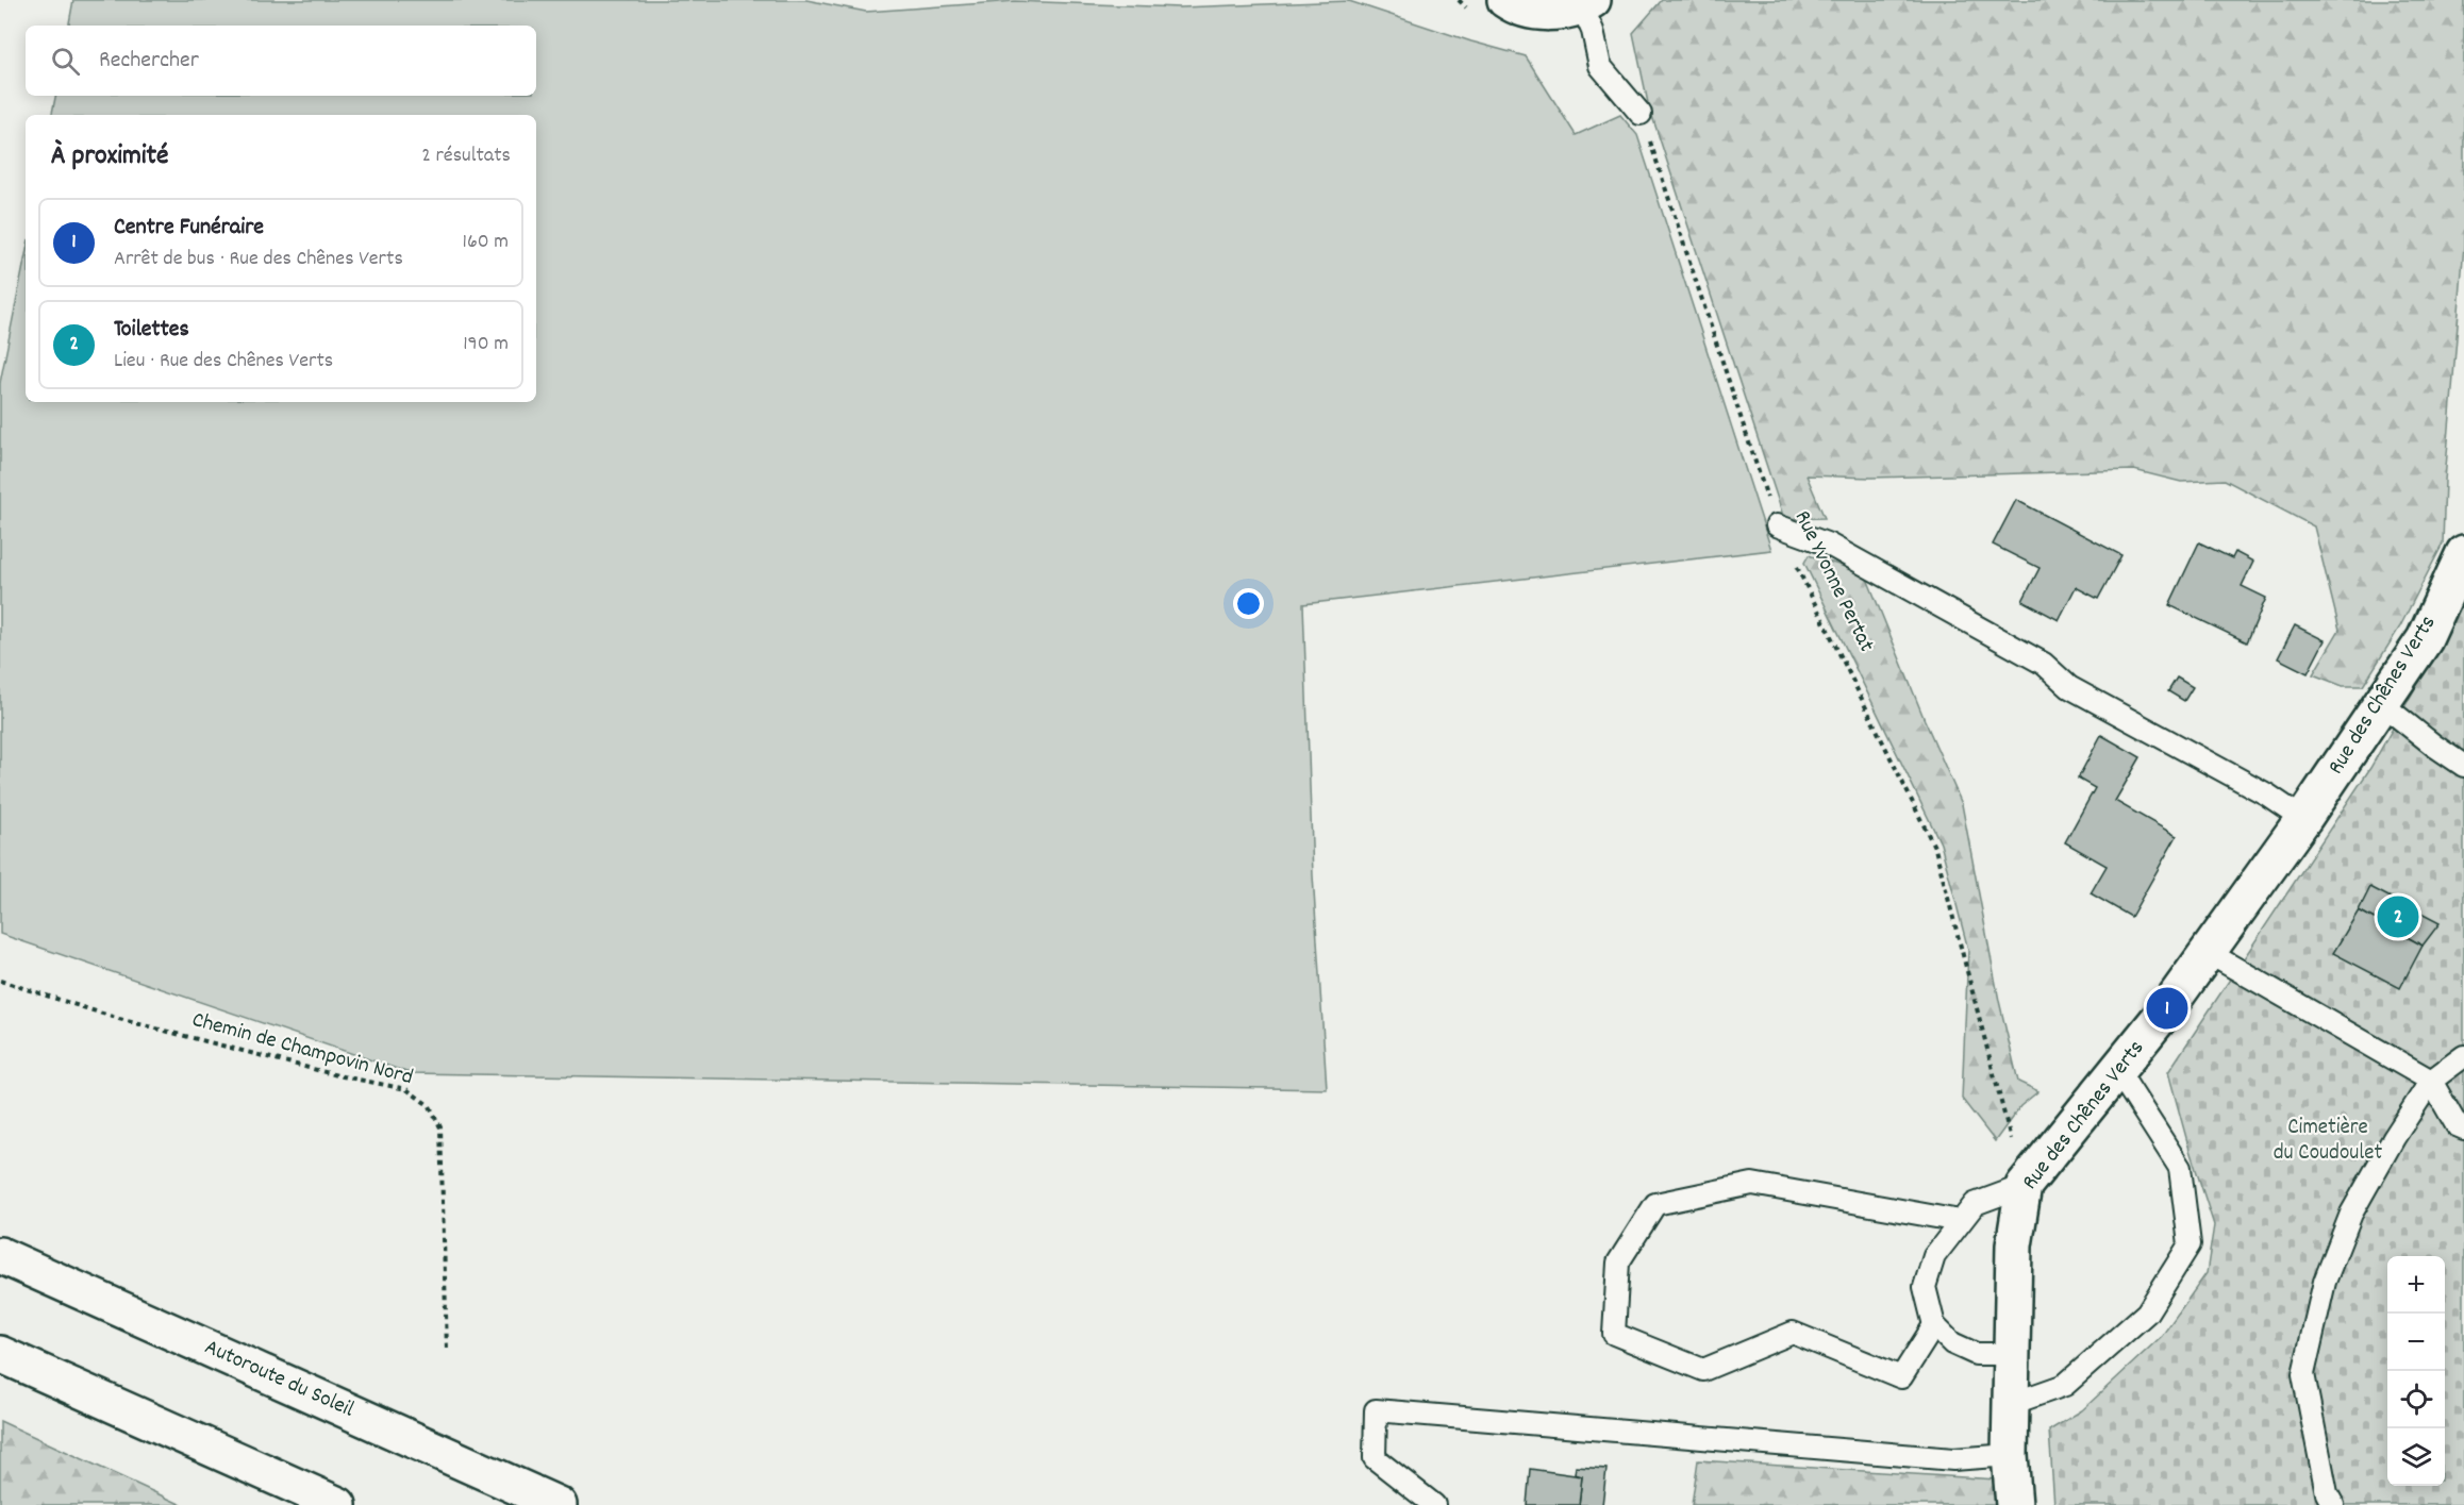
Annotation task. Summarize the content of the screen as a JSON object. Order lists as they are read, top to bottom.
{
  "streets": {
    "main road": ["Rue des Chênes Verts", "Autoroute du Soleil"],
    "path": ["Rue Yvonne Pertat", "Chemin de Champovin Nord"]
  },
  "crossings": [
    ["Rue Yvonne Pertat", "Rue des Chênes Verts"]
  ],
  "parks": ["Cimetière du Coudoulet"],
  "page": {
    "search": "Rechercher",
    "heading": ["À proximité", "2 résultats"],
    "list": [
      {
        "mark": "1",
        "name": "Centre Funéraire",
        "note": "Arrêt de bus · Rue des Chênes Verts",
        "value": "160 m"
      },
      {
        "mark": "2",
        "name": "Toilettes",
        "note": "Lieu · Rue des Chênes Verts",
        "value": "190 m"
      }
    ],
    "pins": ["2", "1"],
    "map_buttons": ["+", "−"]
  }
}
